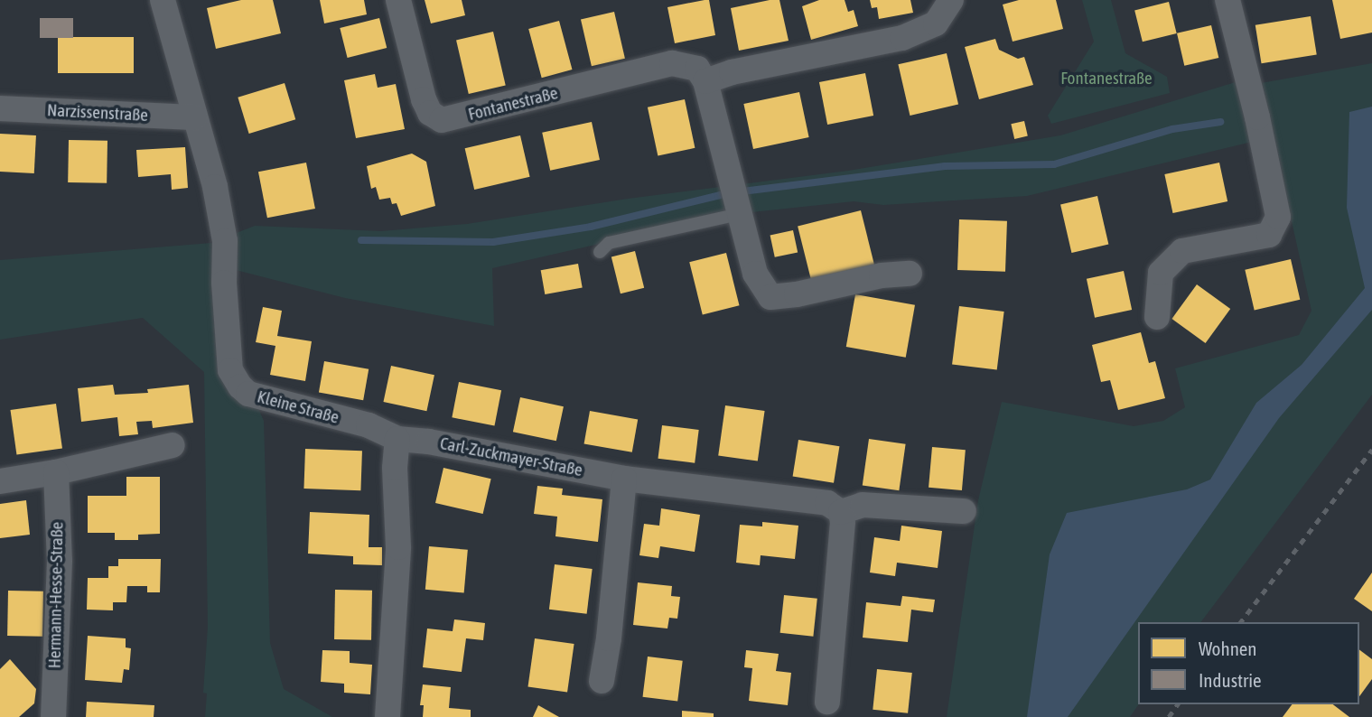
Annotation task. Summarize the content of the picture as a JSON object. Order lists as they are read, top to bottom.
{
  "streets": {
    "street": [
      "Fontanestraße",
      "Narzissenstraße",
      "Kleine Straße",
      "Carl-Zuckmayer-Straße",
      "Hermann-Hesse-Straße"
    ]
  },
  "crossings": [
    ["Narzissenstraße", "Kleine Straße"],
    ["Kleine Straße", "Carl-Zuckmayer-Straße"]
  ],
  "parks": ["Fontanestraße"],
  "legend": ["Wohnen", "Industrie"]
}
